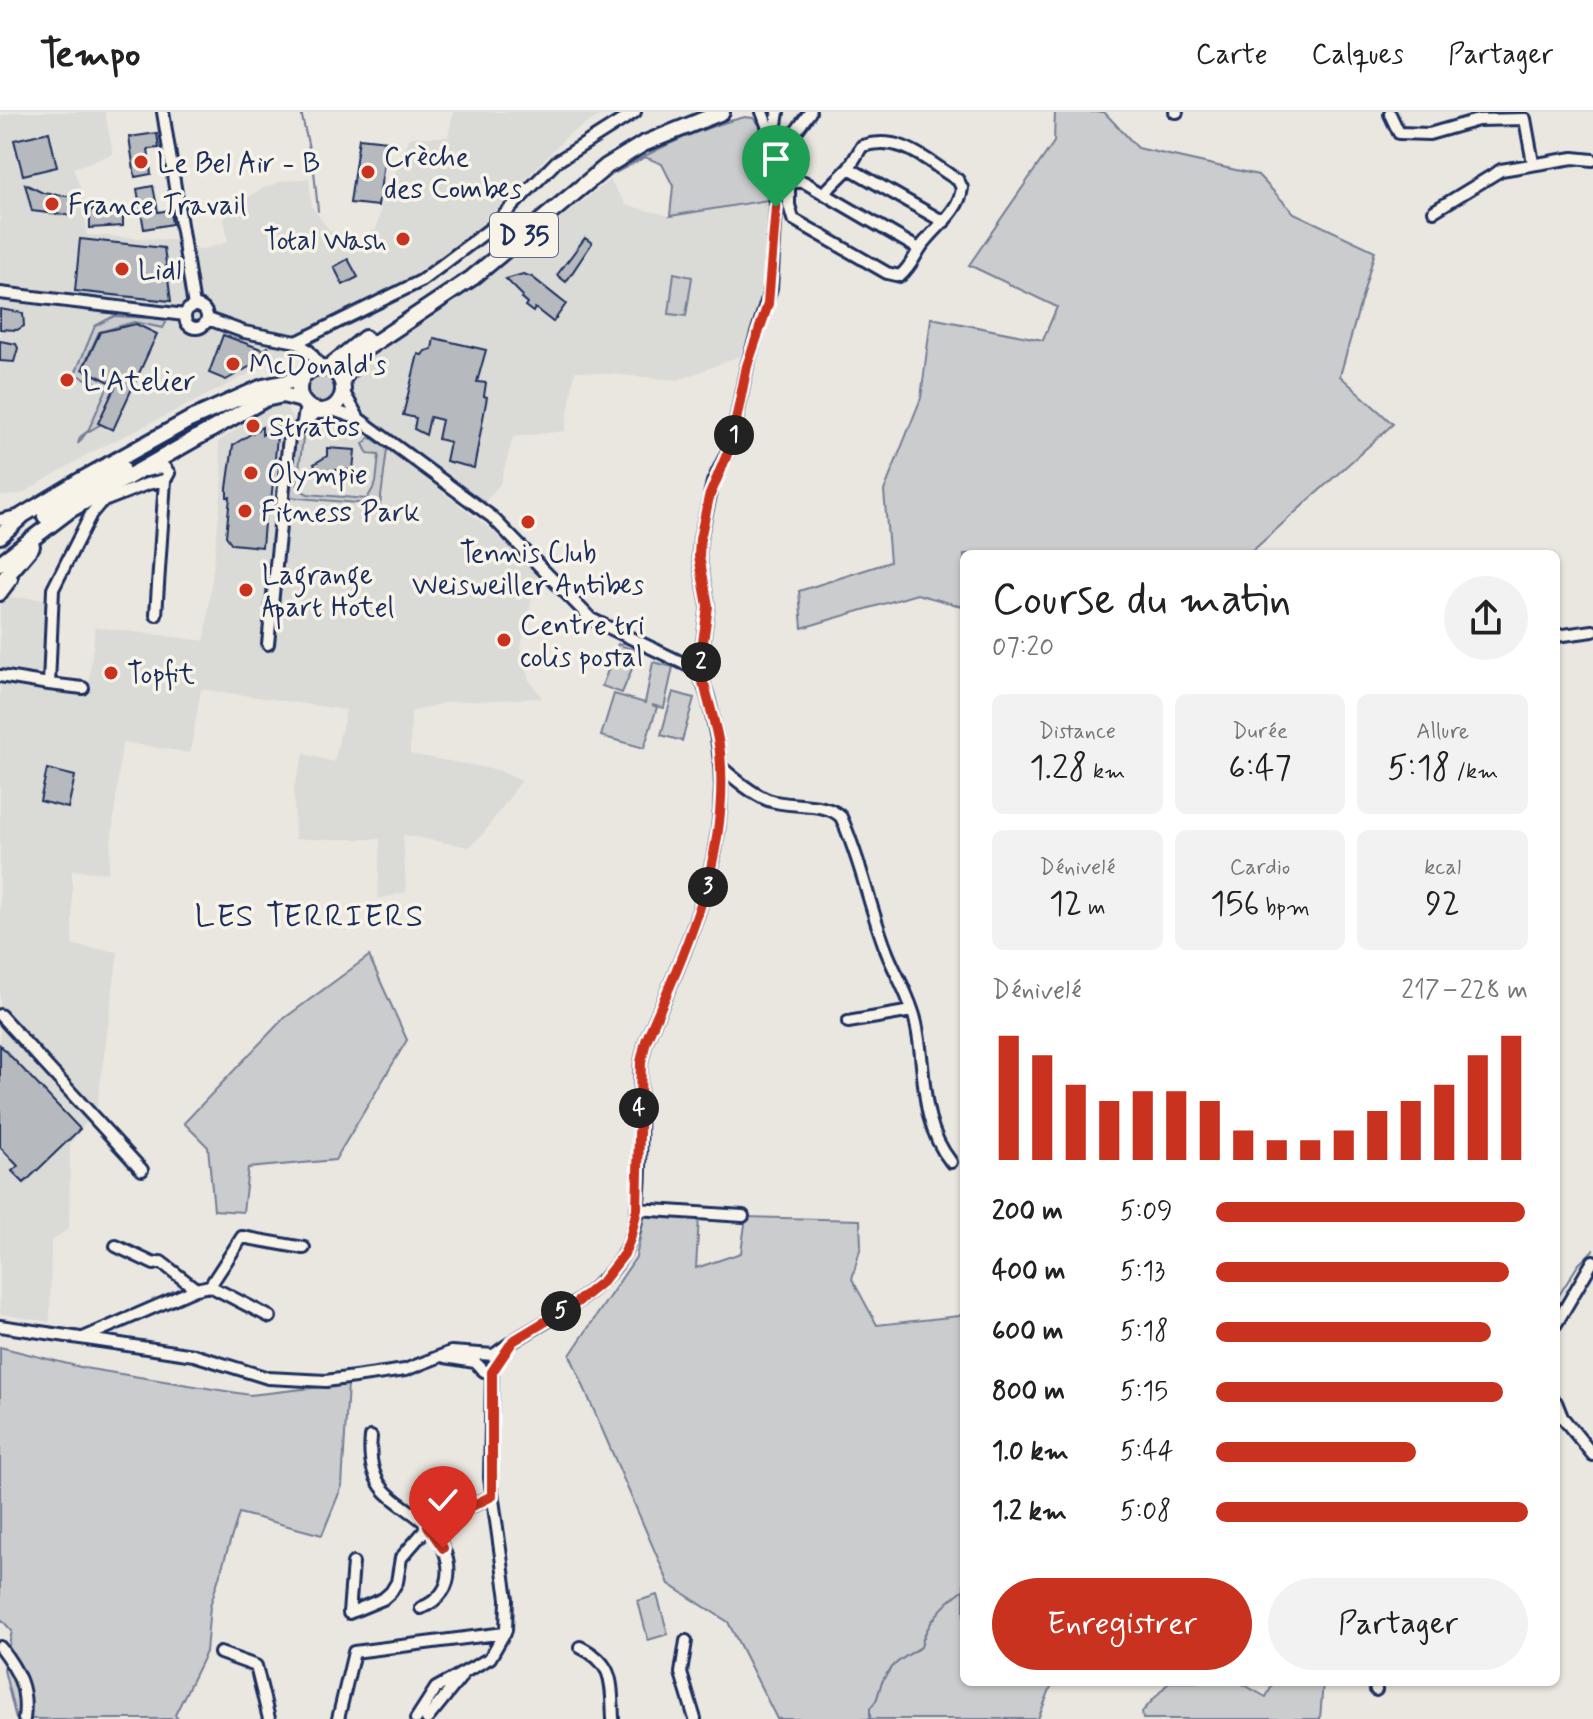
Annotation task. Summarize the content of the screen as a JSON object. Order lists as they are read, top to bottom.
{
  "streets": {
    "main road": ["D 35"]
  },
  "districts": ["LES TERRIERS"],
  "places": [
    "Le Bel Air - B",
    "Crèche des Combes",
    "France Travail",
    "Total Wash",
    "Lidl",
    "McDonald's",
    "L'Atelier",
    "Stratos",
    "Olympie",
    "Fitness Park",
    "Tennis Club Weisweiller Antibes",
    "Lagrange Apart Hotel",
    "Centre tri colis postal",
    "Topfit"
  ],
  "page": {
    "header": "Tempo",
    "nav": ["Carte", "Calques", "Partager"],
    "pins": [
      "1",
      "2",
      "3",
      "4",
      "5"
    ],
    "heading": ["Course du matin", "07:20"],
    "stats": [
      ["Distance", "1.28 km"],
      ["Durée", "6:47"],
      ["Allure", "5:18 /km"],
      ["Dénivelé", "12 m"],
      ["Cardio", "156 bpm"],
      ["kcal", "92"]
    ],
    "chart": ["Dénivelé", "217–228 m"],
    "list": [
      {
        "name": "200 m",
        "note": "5:09"
      },
      {
        "name": "400 m",
        "note": "5:13"
      },
      {
        "name": "600 m",
        "note": "5:18"
      },
      {
        "name": "800 m",
        "note": "5:15"
      },
      {
        "name": "1.0 km",
        "note": "5:44"
      },
      {
        "name": "1.2 km",
        "note": "5:08"
      }
    ],
    "buttons": ["Enregistrer", "Partager"]
  }
}
